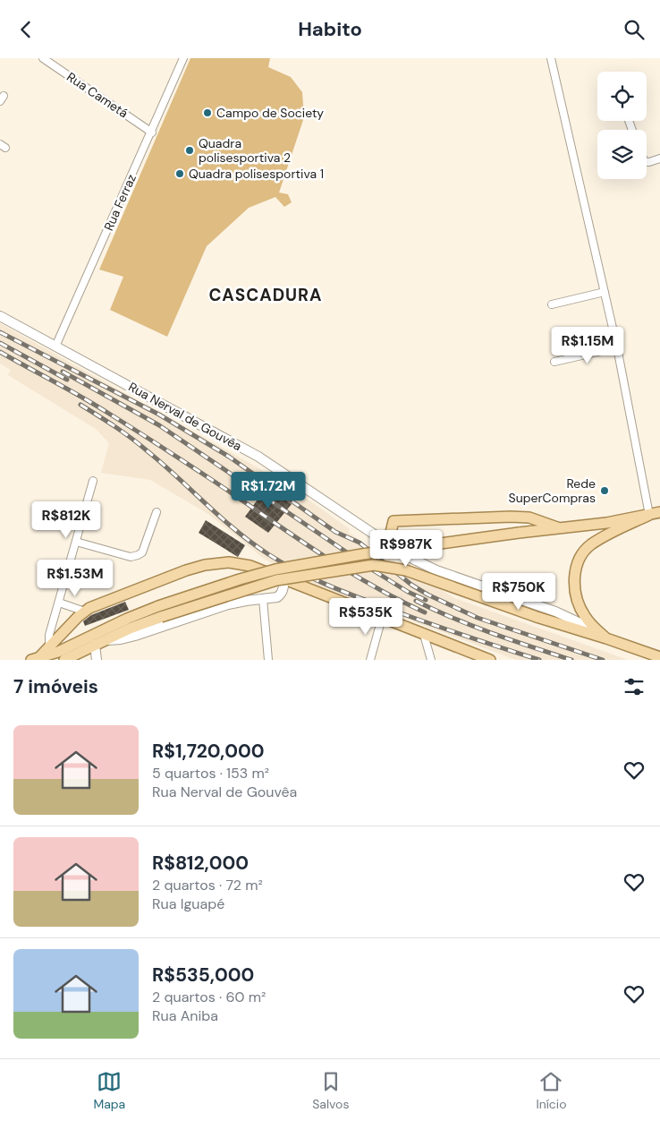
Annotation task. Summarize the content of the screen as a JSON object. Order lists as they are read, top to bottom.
{
  "streets": {
    "main road": ["Rua Nerval de Gouvêa"],
    "street": ["Rua Cametá", "Rua Ferraz"]
  },
  "crossings": [
    ["Rua Cametá", "Rua Ferraz"],
    ["Rua Ferraz", "Rua Nerval de Gouvêa"]
  ],
  "districts": ["CASCADURA"],
  "places": [
    "Campo de Society",
    "Quadra polisesportiva 2",
    "Quadra polisesportiva 1",
    "Rede SuperCompras"
  ],
  "page": {
    "header": "Habito",
    "price": [
      "R$1.15M",
      "R$1.72M",
      "R$812K",
      "R$987K",
      "R$1.53M",
      "R$750K",
      "R$535K"
    ],
    "heading": "7 imóveis",
    "list": [
      {
        "name": "R$1,720,000",
        "note": "5 quartos · 153 m² · Rua Nerval de Gouvêa"
      },
      {
        "name": "R$812,000",
        "note": "2 quartos · 72 m² · Rua Iguapé"
      },
      {
        "name": "R$535,000",
        "note": "2 quartos · 60 m² · Rua Aniba"
      }
    ],
    "tabs": ["Mapa", "Salvos", "Início"]
  }
}
